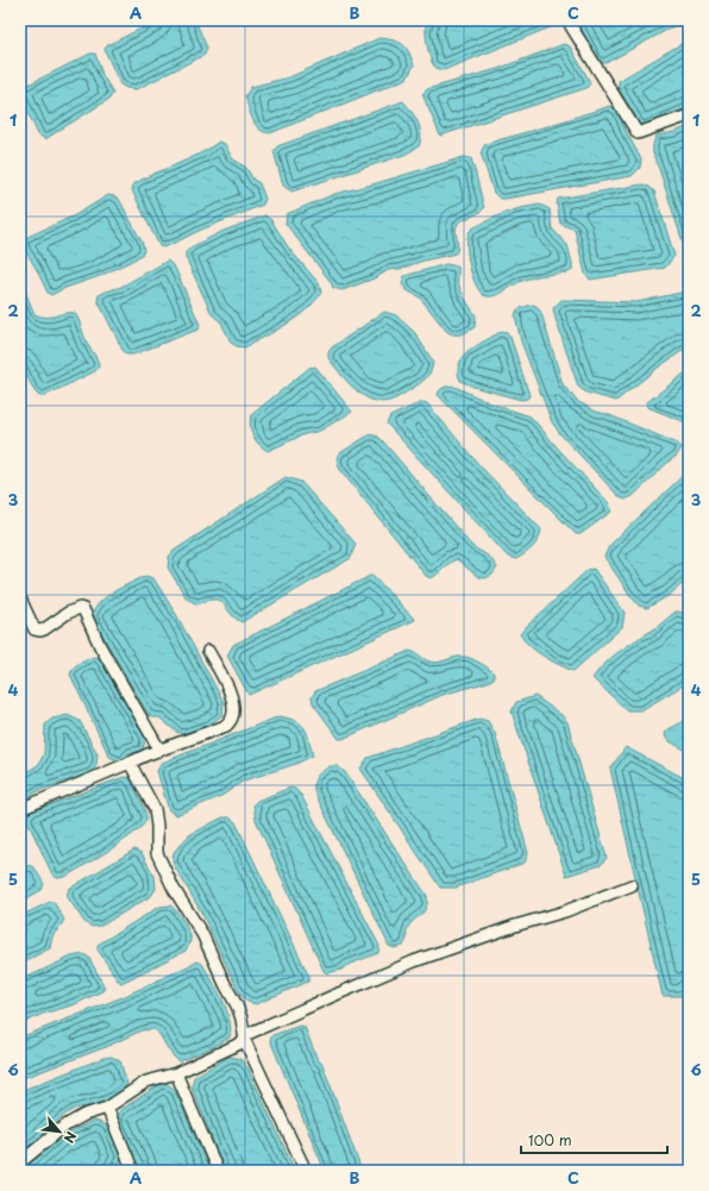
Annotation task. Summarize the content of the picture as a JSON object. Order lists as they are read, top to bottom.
{
  "scale_bar": "100 m",
  "north": "bottom right",
  "grid": {
    "columns": ["A", "B", "C"],
    "rows": [
      "1",
      "2",
      "3",
      "4",
      "5",
      "6"
    ]
  }
}
